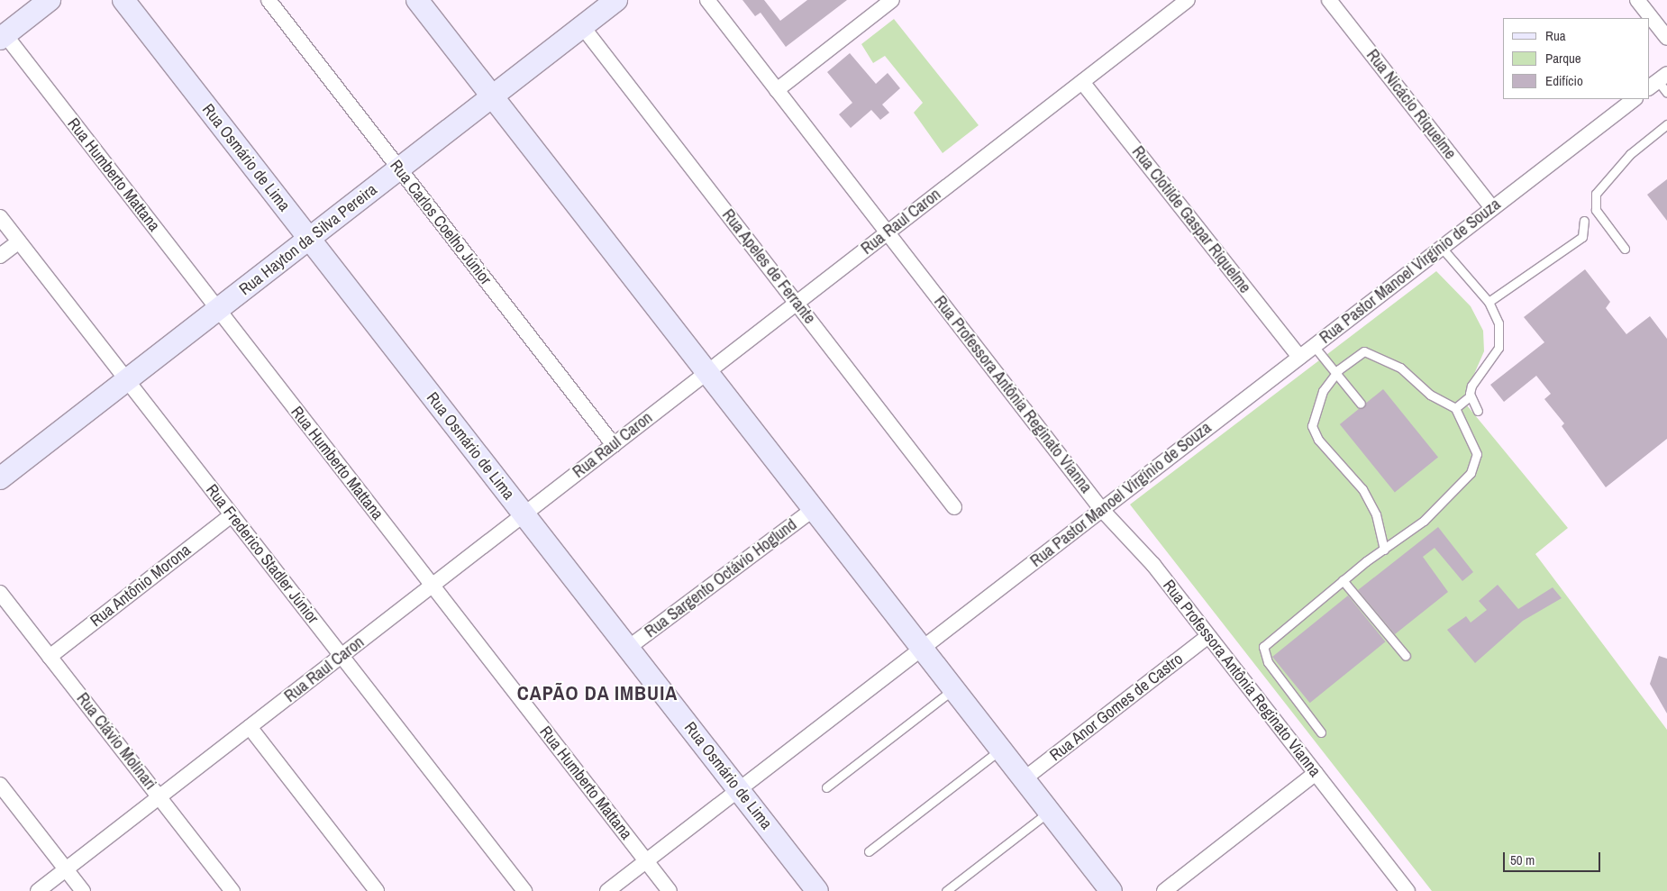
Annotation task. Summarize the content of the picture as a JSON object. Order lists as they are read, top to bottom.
{
  "streets": {
    "street": [
      "Rua Nicácio Riquelme",
      "Rua Osmário de Lima",
      "Rua Humberto Mattana",
      "Rua Clotilde Gaspar Riquelme",
      "Rua Raul Caron",
      "Rua Carlos Coelho Júnior",
      "Rua Hayton da Silva Pereira",
      "Rua Apeles de Ferrante",
      "Rua Pastor Manoel Virgínio de Souza",
      "Rua Professora Antônia Reginato Vianna",
      "Rua Frederico Stadler Júnior",
      "Rua Sargento Octávio Hoglund",
      "Rua Antônio Morona",
      "Rua Anor Gomes de Castro",
      "Rua Clávio Molinari"
    ]
  },
  "crossings": [
    ["Rua Nicácio Riquelme", "Rua Pastor Manoel Virgínio de Souza"],
    ["Rua Osmário de Lima", "Rua Raul Caron"],
    ["Rua Osmário de Lima", "Rua Hayton da Silva Pereira"],
    ["Rua Osmário de Lima", "Rua Pastor Manoel Virgínio de Souza"],
    ["Rua Osmário de Lima", "Rua Sargento Octávio Hoglund"],
    ["Rua Humberto Mattana", "Rua Raul Caron"],
    ["Rua Humberto Mattana", "Rua Hayton da Silva Pereira"],
    ["Rua Humberto Mattana", "Rua Pastor Manoel Virgínio de Souza"],
    ["Rua Clotilde Gaspar Riquelme", "Rua Raul Caron"],
    ["Rua Clotilde Gaspar Riquelme", "Rua Pastor Manoel Virgínio de Souza"],
    ["Rua Raul Caron", "Rua Carlos Coelho Júnior"],
    ["Rua Raul Caron", "Rua Apeles de Ferrante"],
    ["Rua Raul Caron", "Rua Professora Antônia Reginato Vianna"],
    ["Rua Raul Caron", "Rua Frederico Stadler Júnior"],
    ["Rua Raul Caron", "Rua Clávio Molinari"],
    ["Rua Carlos Coelho Júnior", "Rua Hayton da Silva Pereira"],
    ["Rua Hayton da Silva Pereira", "Rua Apeles de Ferrante"],
    ["Rua Hayton da Silva Pereira", "Rua Frederico Stadler Júnior"],
    ["Rua Pastor Manoel Virgínio de Souza", "Rua Professora Antônia Reginato Vianna"],
    ["Rua Professora Antônia Reginato Vianna", "Rua Anor Gomes de Castro"],
    ["Rua Frederico Stadler Júnior", "Rua Antônio Morona"],
    ["Rua Antônio Morona", "Rua Clávio Molinari"]
  ],
  "districts": ["CAPÃO DA IMBUIA"],
  "legend": ["Rua", "Parque", "Edifício"],
  "scale_bar": "50 m"
}
